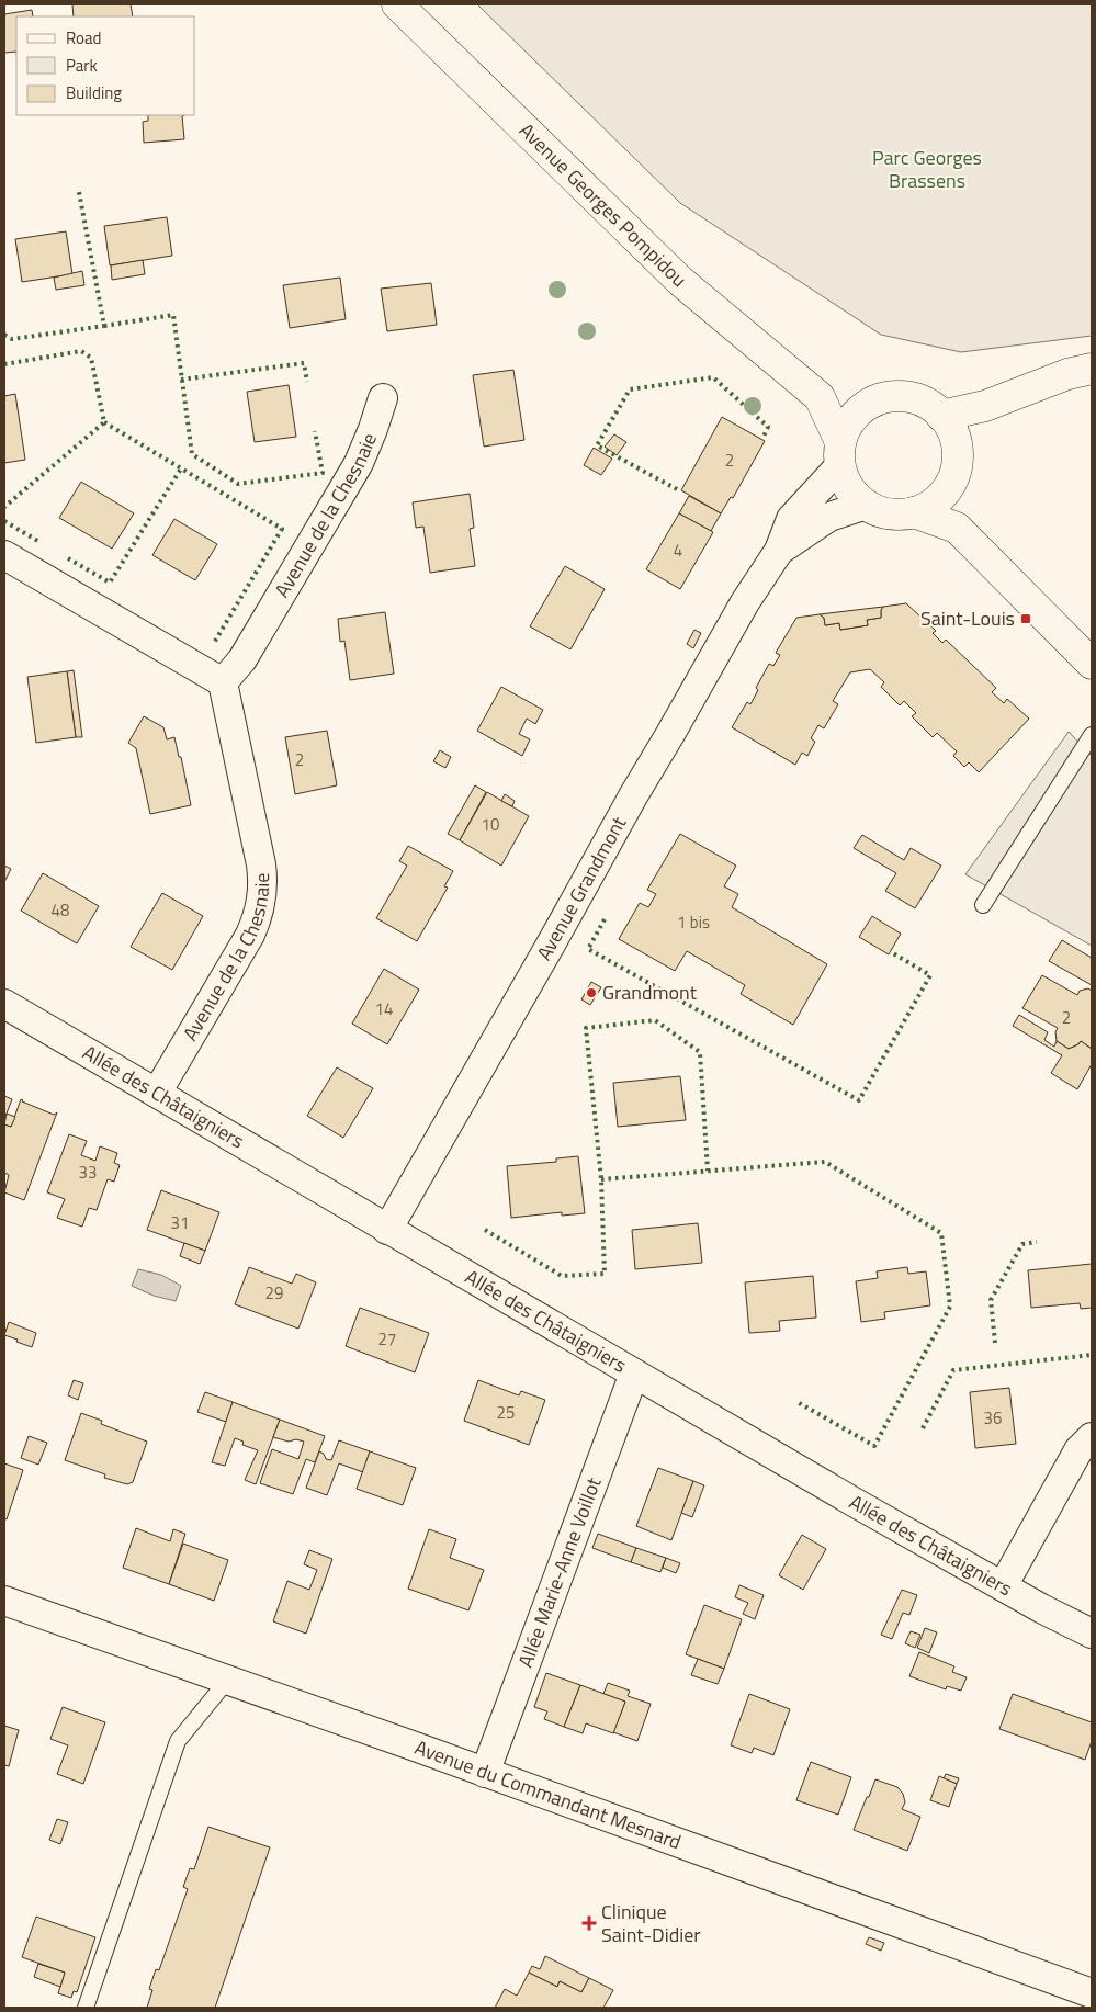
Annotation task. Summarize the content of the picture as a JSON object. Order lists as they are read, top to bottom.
{
  "streets": {
    "street": [
      "Avenue Georges Pompidou",
      "Avenue de la Chesnaie",
      "Avenue Grandmont",
      "Allée des Châtaigniers",
      "Allée Marie-Anne Voillot",
      "Avenue du Commandant Mesnard"
    ]
  },
  "crossings": [
    ["Avenue Georges Pompidou", "Avenue Grandmont"],
    ["Avenue de la Chesnaie", "Allée des Châtaigniers"],
    ["Avenue Grandmont", "Allée des Châtaigniers"],
    ["Allée des Châtaigniers", "Allée Marie-Anne Voillot"],
    ["Allée Marie-Anne Voillot", "Avenue du Commandant Mesnard"]
  ],
  "parks": ["Parc Georges Brassens"],
  "places": {
    "transit": ["Saint-Louis"],
    "other": ["Grandmont"],
    "health": ["Clinique Saint-Didier"]
  },
  "house_numbers": [
    "2",
    "4",
    "2",
    "10",
    "48",
    "1 bis",
    "14",
    "2",
    "33",
    "31",
    "29",
    "27",
    "25",
    "36"
  ],
  "legend": ["Road", "Park", "Building"]
}
